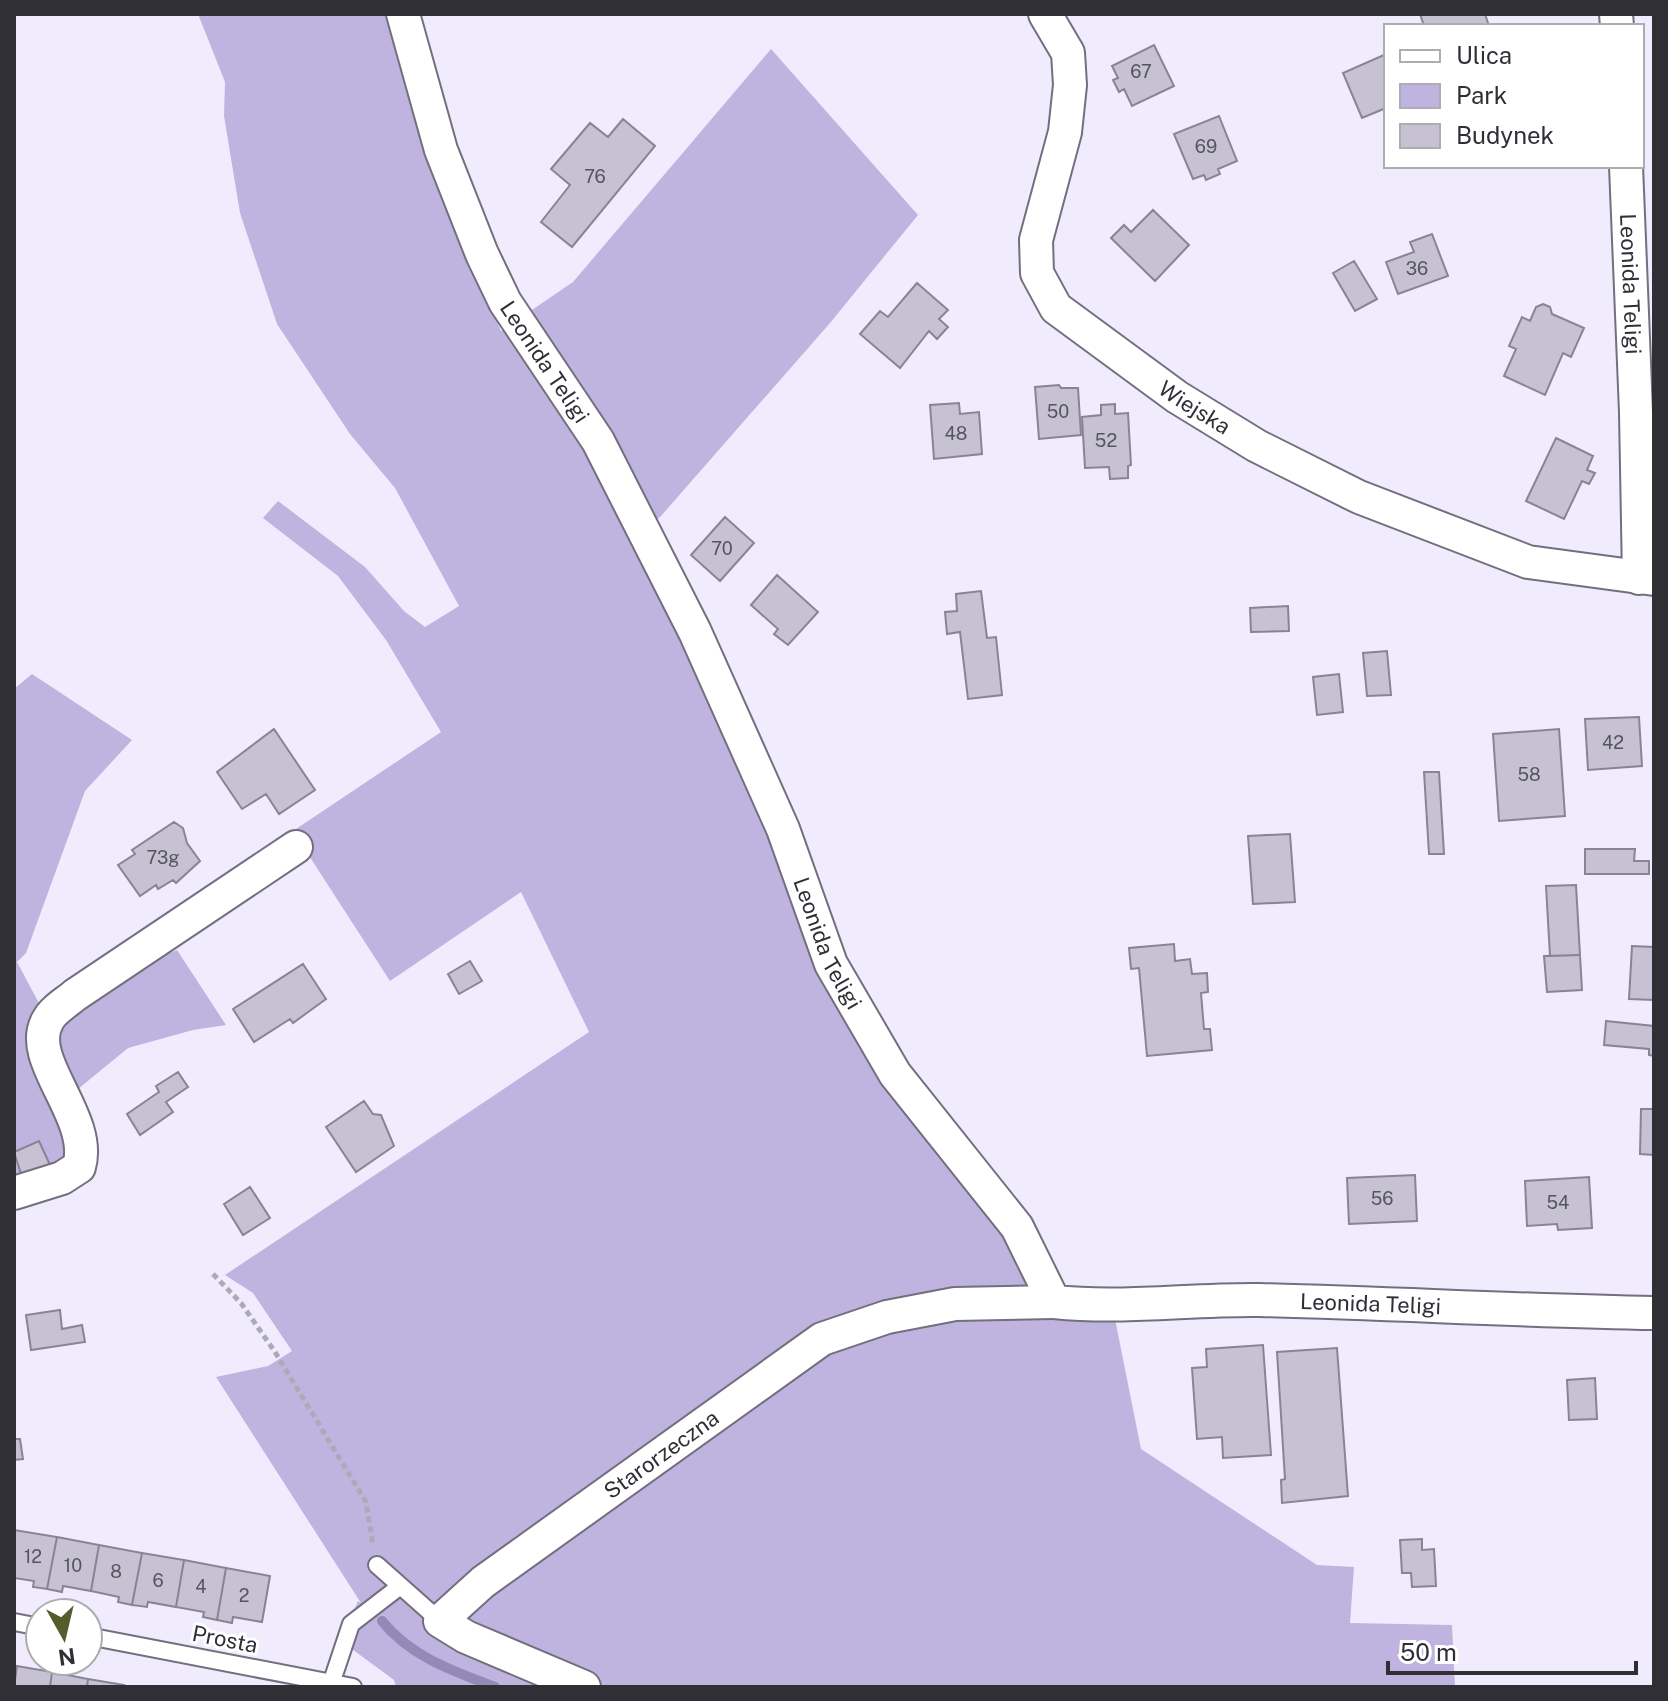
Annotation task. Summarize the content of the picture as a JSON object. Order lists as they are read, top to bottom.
{
  "streets": {
    "street": ["Leonida Teligi", "Wiejska", "Starorzeczna"],
    "lane": ["Prosta"]
  },
  "crossings": [
    ["Leonida Teligi", "Wiejska"],
    ["Leonida Teligi", "Starorzeczna"]
  ],
  "house_numbers": [
    "67",
    "69",
    "76",
    "36",
    "50",
    "48",
    "52",
    "70",
    "42",
    "58",
    "73g",
    "56",
    "54",
    "12",
    "10",
    "8",
    "6",
    "4",
    "2"
  ],
  "legend": ["Ulica", "Park", "Budynek"],
  "scale_bar": "50 m",
  "north": "bottom"
}
